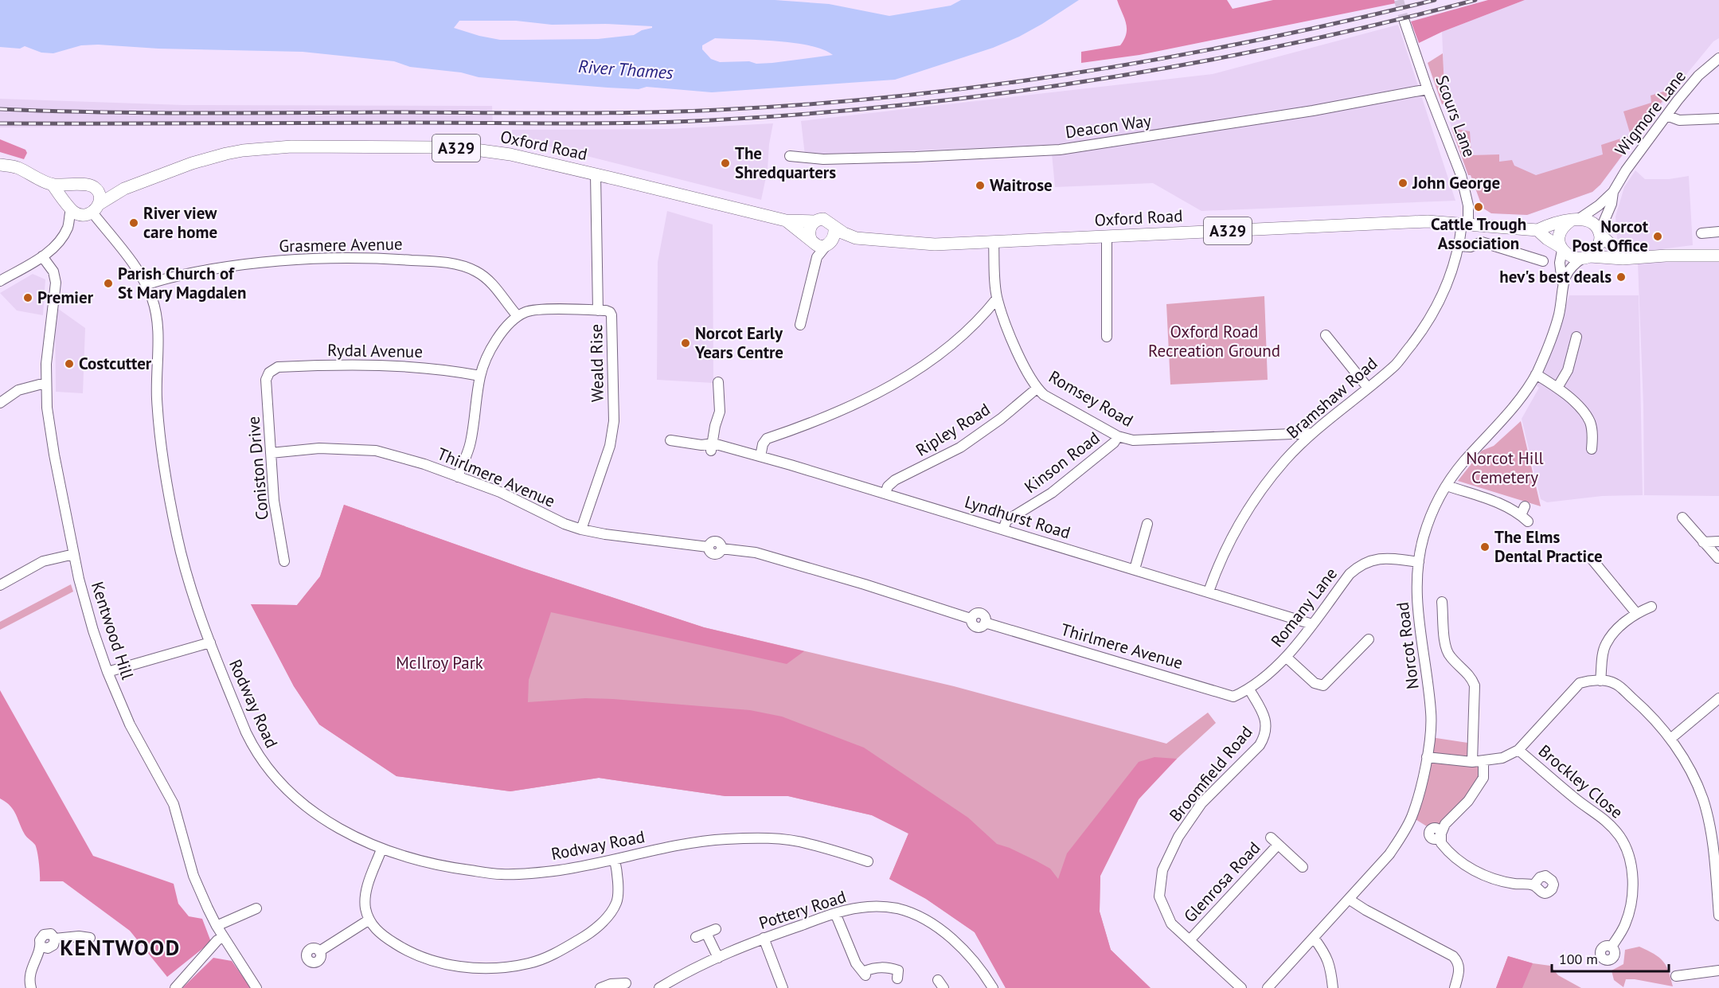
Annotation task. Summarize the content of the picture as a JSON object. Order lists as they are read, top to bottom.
{
  "streets": {
    "main road": ["Oxford Road", "A329"],
    "street": [
      "Wigmore Lane",
      "Scours Lane",
      "Deacon Way",
      "Grasmere Avenue",
      "Rydal Avenue",
      "Weald Rise",
      "Bramshaw Road",
      "Romsey Road",
      "Ripley Road",
      "Kinson Road",
      "Coniston Drive",
      "Thirlmere Avenue",
      "Lyndhurst Road",
      "Romany Lane",
      "Kentwood Hill",
      "Norcot Road",
      "Rodway Road",
      "Broomfield Road",
      "Brockley Close",
      "Glenrosa Road",
      "Pottery Road"
    ]
  },
  "crossings": [
    ["Wigmore Lane", "Oxford Road"],
    ["Wigmore Lane", "Norcot Road"],
    ["Scours Lane", "Deacon Way"],
    ["Scours Lane", "Oxford Road"],
    ["Scours Lane", "Bramshaw Road"],
    ["Oxford Road", "Weald Rise"],
    ["Oxford Road", "Bramshaw Road"],
    ["Oxford Road", "Romsey Road"],
    ["Oxford Road", "Norcot Road"],
    ["Oxford Road", "Rodway Road"],
    ["Grasmere Avenue", "Rodway Road"],
    ["Rydal Avenue", "Coniston Drive"],
    ["Weald Rise", "Thirlmere Avenue"],
    ["Bramshaw Road", "Romsey Road"],
    ["Bramshaw Road", "Lyndhurst Road"],
    ["Romsey Road", "Ripley Road"],
    ["Romsey Road", "Kinson Road"],
    ["Ripley Road", "Lyndhurst Road"],
    ["Kinson Road", "Lyndhurst Road"],
    ["Coniston Drive", "Thirlmere Avenue"],
    ["Thirlmere Avenue", "Romany Lane"],
    ["Thirlmere Avenue", "Broomfield Road"],
    ["Lyndhurst Road", "Romany Lane"],
    ["Romany Lane", "Norcot Road"],
    ["Romany Lane", "Broomfield Road"],
    ["Broomfield Road", "Glenrosa Road"]
  ],
  "districts": ["KENTWOOD"],
  "water": ["River Thames"],
  "parks": ["Oxford Road Recreation Ground", "Norcot Hill Cemetery", "McIlroy Park"],
  "places": [
    "The Shredquarters",
    "John George",
    "Waitrose",
    "Cattle Trough Association",
    "River view care home",
    "Norcot Post Office",
    "hev's best deals",
    "Parish Church of St Mary Magdalen",
    "Premier",
    "Norcot Early Years Centre",
    "Costcutter",
    "The Elms Dental Practice"
  ],
  "scale_bar": "100 m"
}
